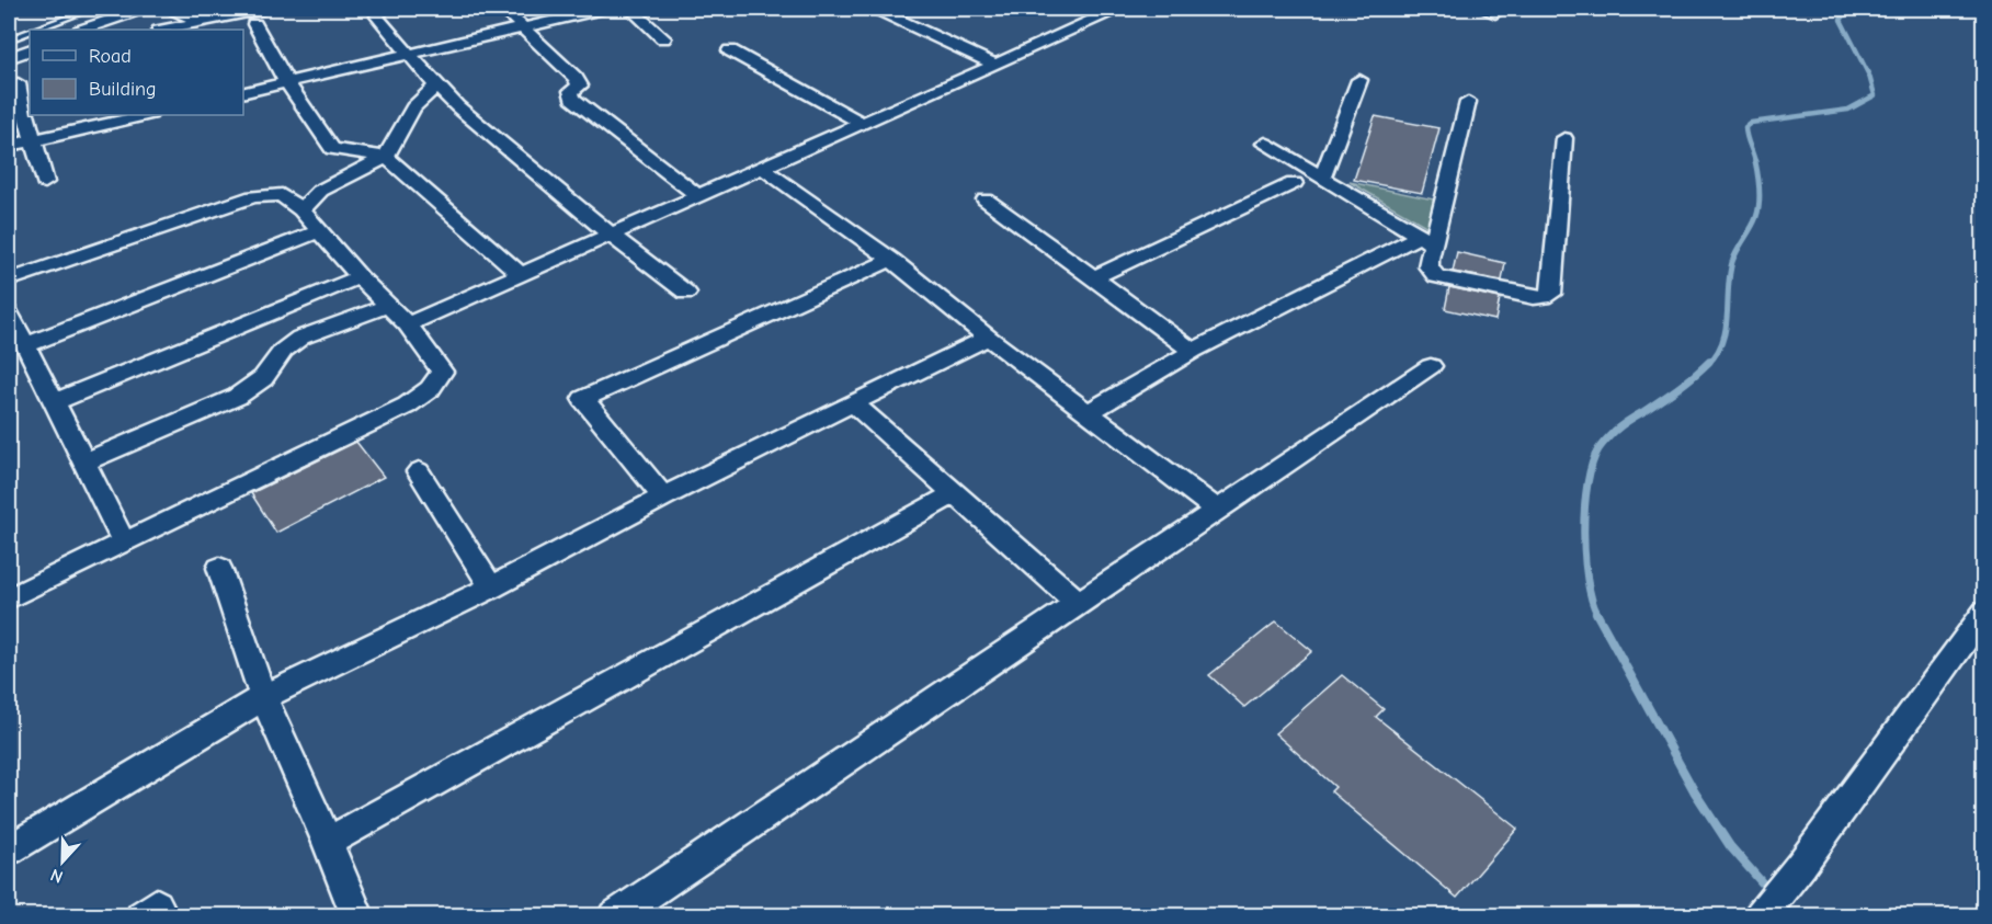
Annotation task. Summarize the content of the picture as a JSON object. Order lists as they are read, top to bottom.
{
  "legend": ["Road", "Building"],
  "north": "bottom"
}
